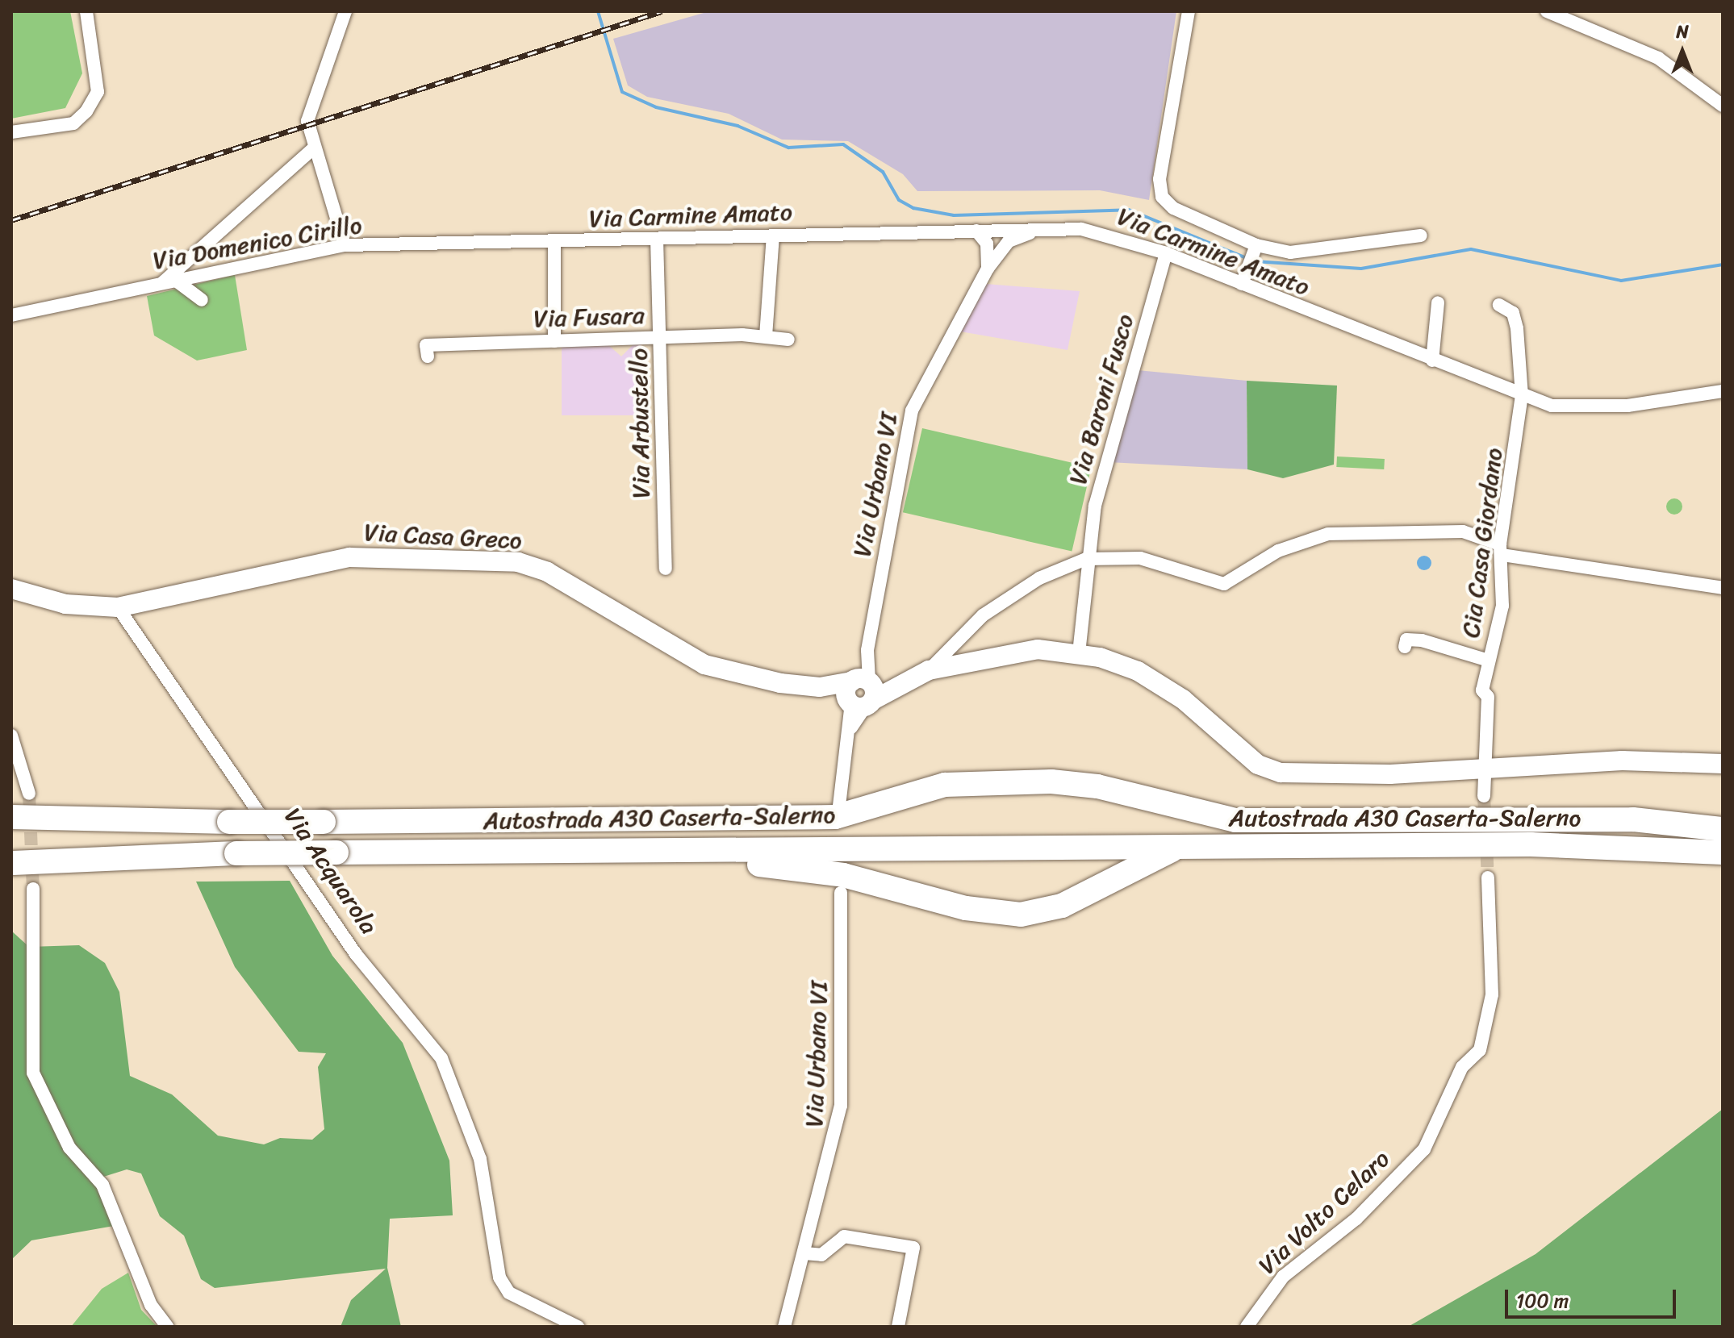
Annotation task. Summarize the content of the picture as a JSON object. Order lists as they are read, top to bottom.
{
  "streets": {
    "highway": ["Autostrada A30 Caserta-Salerno"],
    "main road": ["Via Casa Greco"],
    "street": [
      "Via Carmine Amato",
      "Via Domenico Cirillo",
      "Via Fusara",
      "Via Baroni Fusco",
      "Via Arbustello",
      "Via Urbano VI",
      "Cia Casa Giordano",
      "Via Acquarola",
      "Via Volto Celaro"
    ]
  },
  "crossings": [
    ["Via Carmine Amato", "Via Domenico Cirillo"],
    ["Via Carmine Amato", "Via Baroni Fusco"],
    ["Via Carmine Amato", "Via Arbustello"],
    ["Via Carmine Amato", "Via Urbano VI"],
    ["Via Carmine Amato", "Cia Casa Giordano"],
    ["Via Fusara", "Via Arbustello"],
    ["Via Baroni Fusco", "Via Casa Greco"],
    ["Via Urbano VI", "Via Casa Greco"],
    ["Via Casa Greco", "Cia Casa Giordano"],
    ["Via Casa Greco", "Via Acquarola"]
  ],
  "scale_bar": "100 m",
  "north": "top"
}
